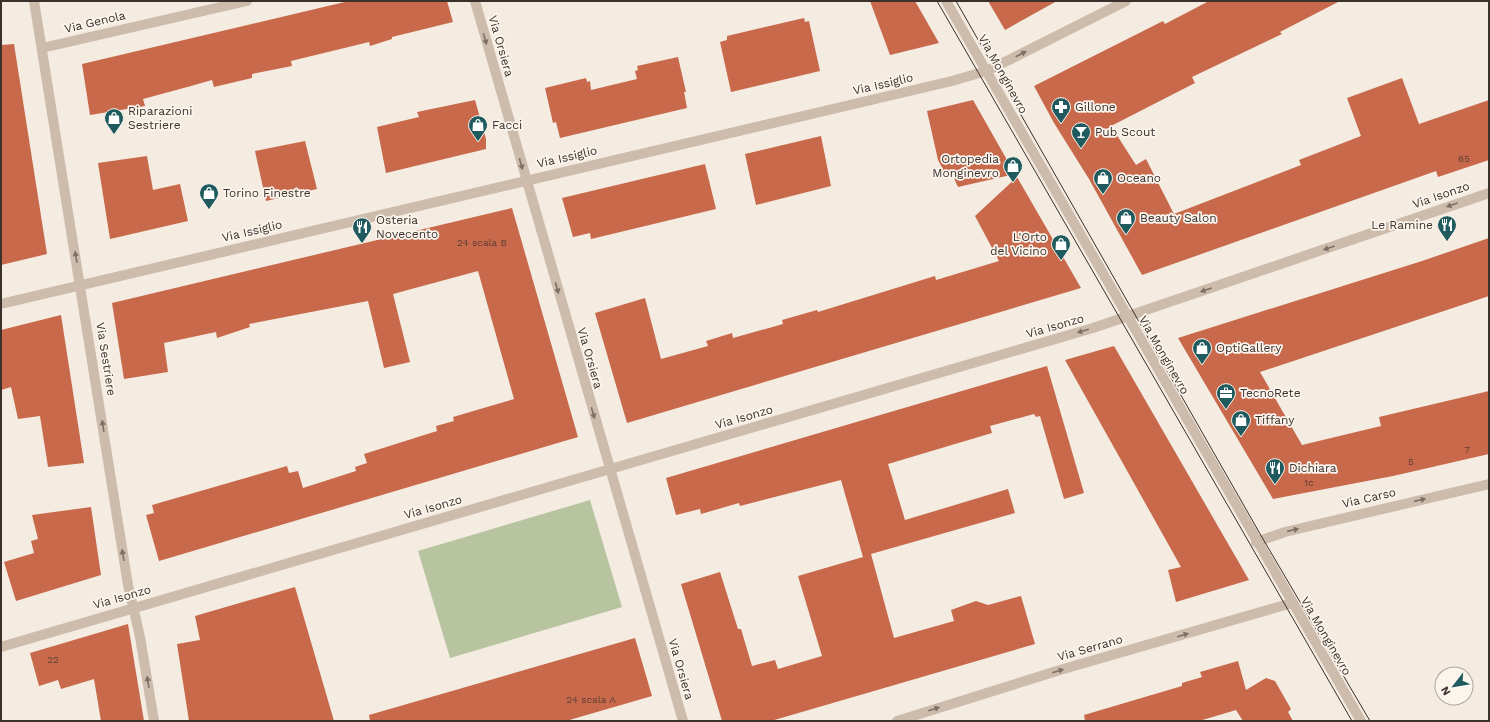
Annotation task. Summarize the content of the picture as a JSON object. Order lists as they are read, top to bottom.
{
  "streets": {
    "street": [
      "Via Genola",
      "Via Orsiera",
      "Via Monginevro",
      "Via Issiglio",
      "Via Isonzo",
      "Via Sestriere",
      "Via Carso",
      "Via Serrano"
    ]
  },
  "crossings": [
    ["Via Genola", "Via Sestriere"],
    ["Via Orsiera", "Via Issiglio"],
    ["Via Orsiera", "Via Isonzo"],
    ["Via Monginevro", "Via Issiglio"],
    ["Via Monginevro", "Via Isonzo"],
    ["Via Monginevro", "Via Carso"],
    ["Via Monginevro", "Via Serrano"],
    ["Via Issiglio", "Via Sestriere"],
    ["Via Isonzo", "Via Sestriere"]
  ],
  "one_way": [
    "Via Orsiera",
    "Via Isonzo",
    "Via Sestriere",
    "Via Carso",
    "Via Serrano"
  ],
  "places": {
    "pharmacy": ["Gillone"],
    "shop": [
      "Riparazioni Sestriere",
      "Facci",
      "Ortopedia Monginevro",
      "Oceano",
      "Torino Finestre",
      "Beauty Salon",
      "L'Orto del Vicino",
      "OptiGallery",
      "Tiffany"
    ],
    "bar": ["Pub Scout"],
    "restaurant": ["Le Ramine", "Osteria Novecento", "Dichiara"],
    "office": ["TecnoRete"]
  },
  "house_numbers": [
    "65",
    "24 scala B",
    "7",
    "5",
    "1c",
    "22",
    "24 scala A"
  ],
  "north": "bottom left"
}
